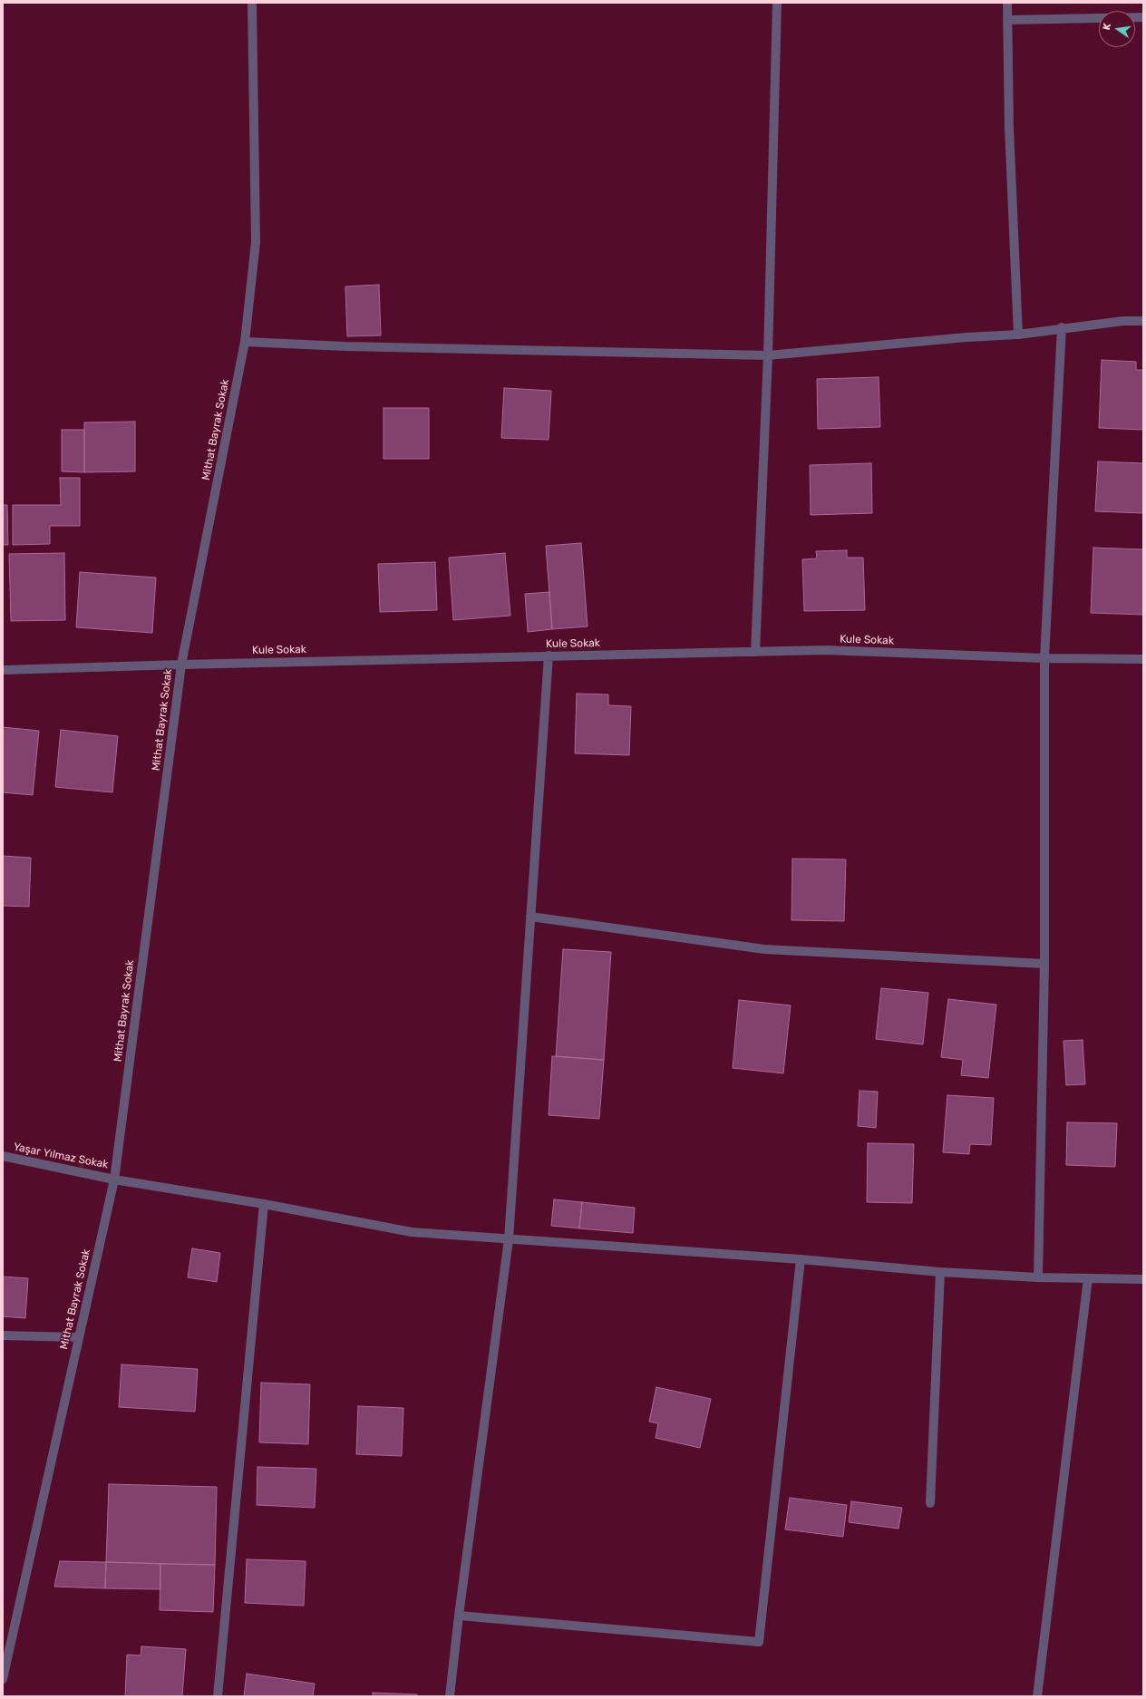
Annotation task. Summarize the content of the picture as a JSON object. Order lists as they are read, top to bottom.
{
  "streets": {
    "street": ["Mithat Bayrak Sokak", "Kule Sokak", "Yaşar Yılmaz Sokak"]
  },
  "crossings": [
    ["Mithat Bayrak Sokak", "Kule Sokak"],
    ["Mithat Bayrak Sokak", "Yaşar Yılmaz Sokak"]
  ],
  "north": "left"
}
